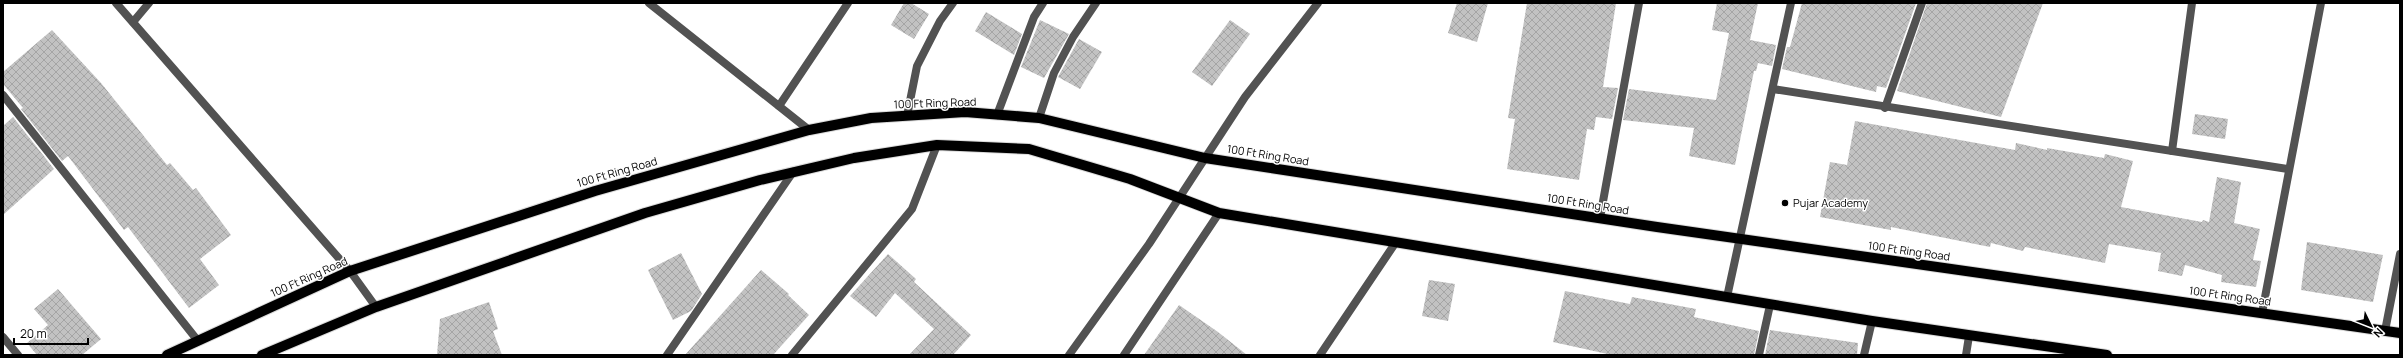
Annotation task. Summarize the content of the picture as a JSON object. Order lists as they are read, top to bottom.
{
  "streets": {
    "main road": ["100 Ft Ring Road"]
  },
  "places": ["Pujar Academy"],
  "scale_bar": "20 m",
  "north": "bottom right"
}
